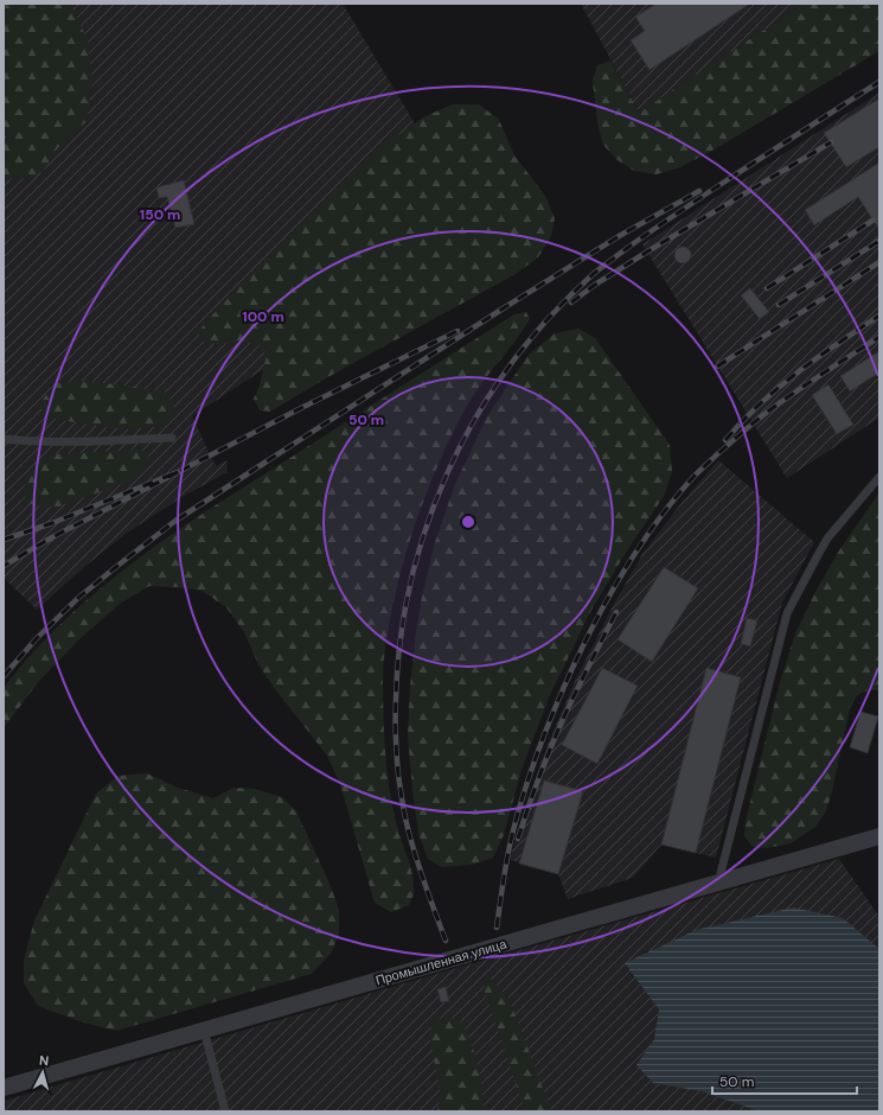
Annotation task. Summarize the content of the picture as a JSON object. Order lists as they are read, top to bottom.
{
  "streets": {
    "street": ["Промышленная улица"]
  },
  "scale_bar": "50 m",
  "north": "top",
  "rings": ["150 m", "100 m", "50 m"]
}
